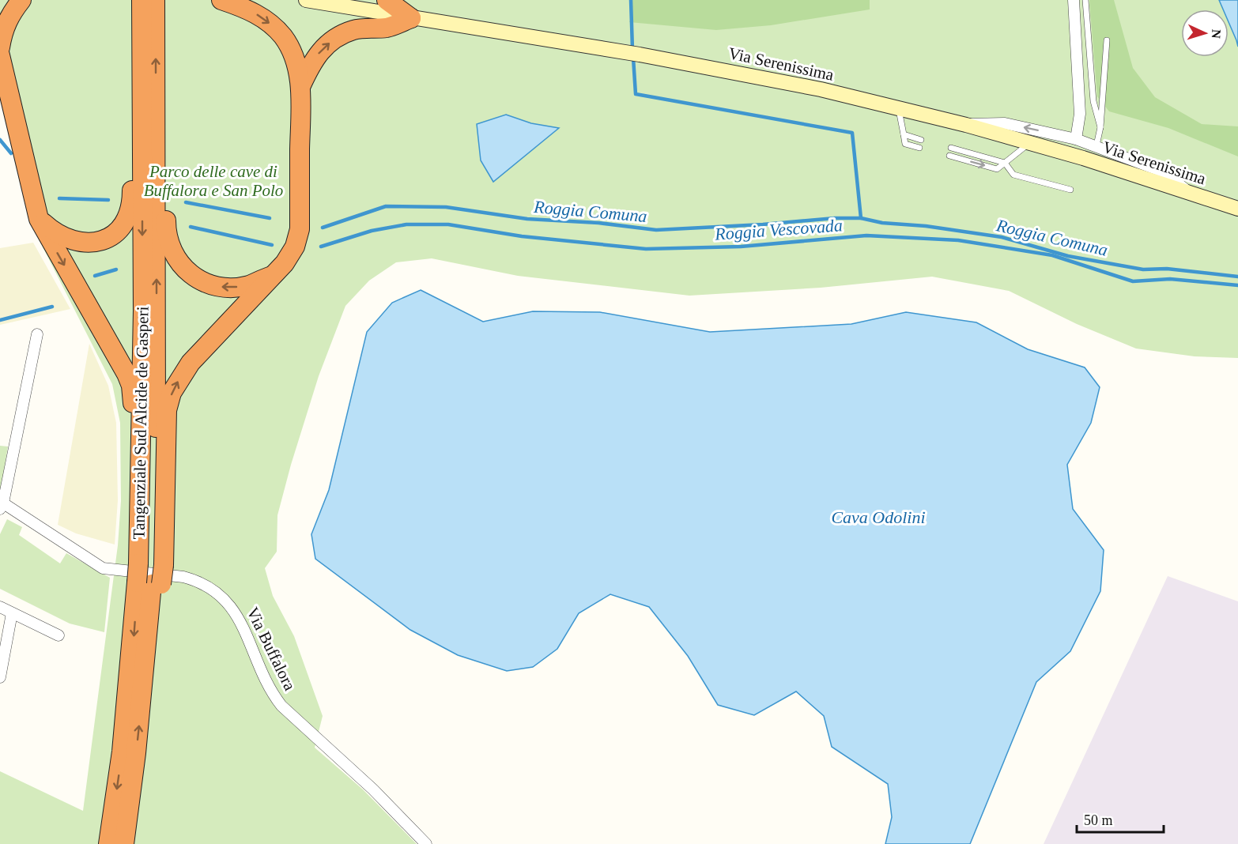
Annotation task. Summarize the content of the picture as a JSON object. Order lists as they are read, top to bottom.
{
  "streets": {
    "highway": ["Tangenziale Sud Alcide de Gasperi"],
    "main road": ["Via Serenissima"],
    "street": ["Via Buffalora"]
  },
  "water": ["Roggia Comuna", "Roggia Vescovada", "Cava Odolini"],
  "parks": ["Parco delle cave di Buffalora e San Polo"],
  "scale_bar": "50 m",
  "north": "right"
}
